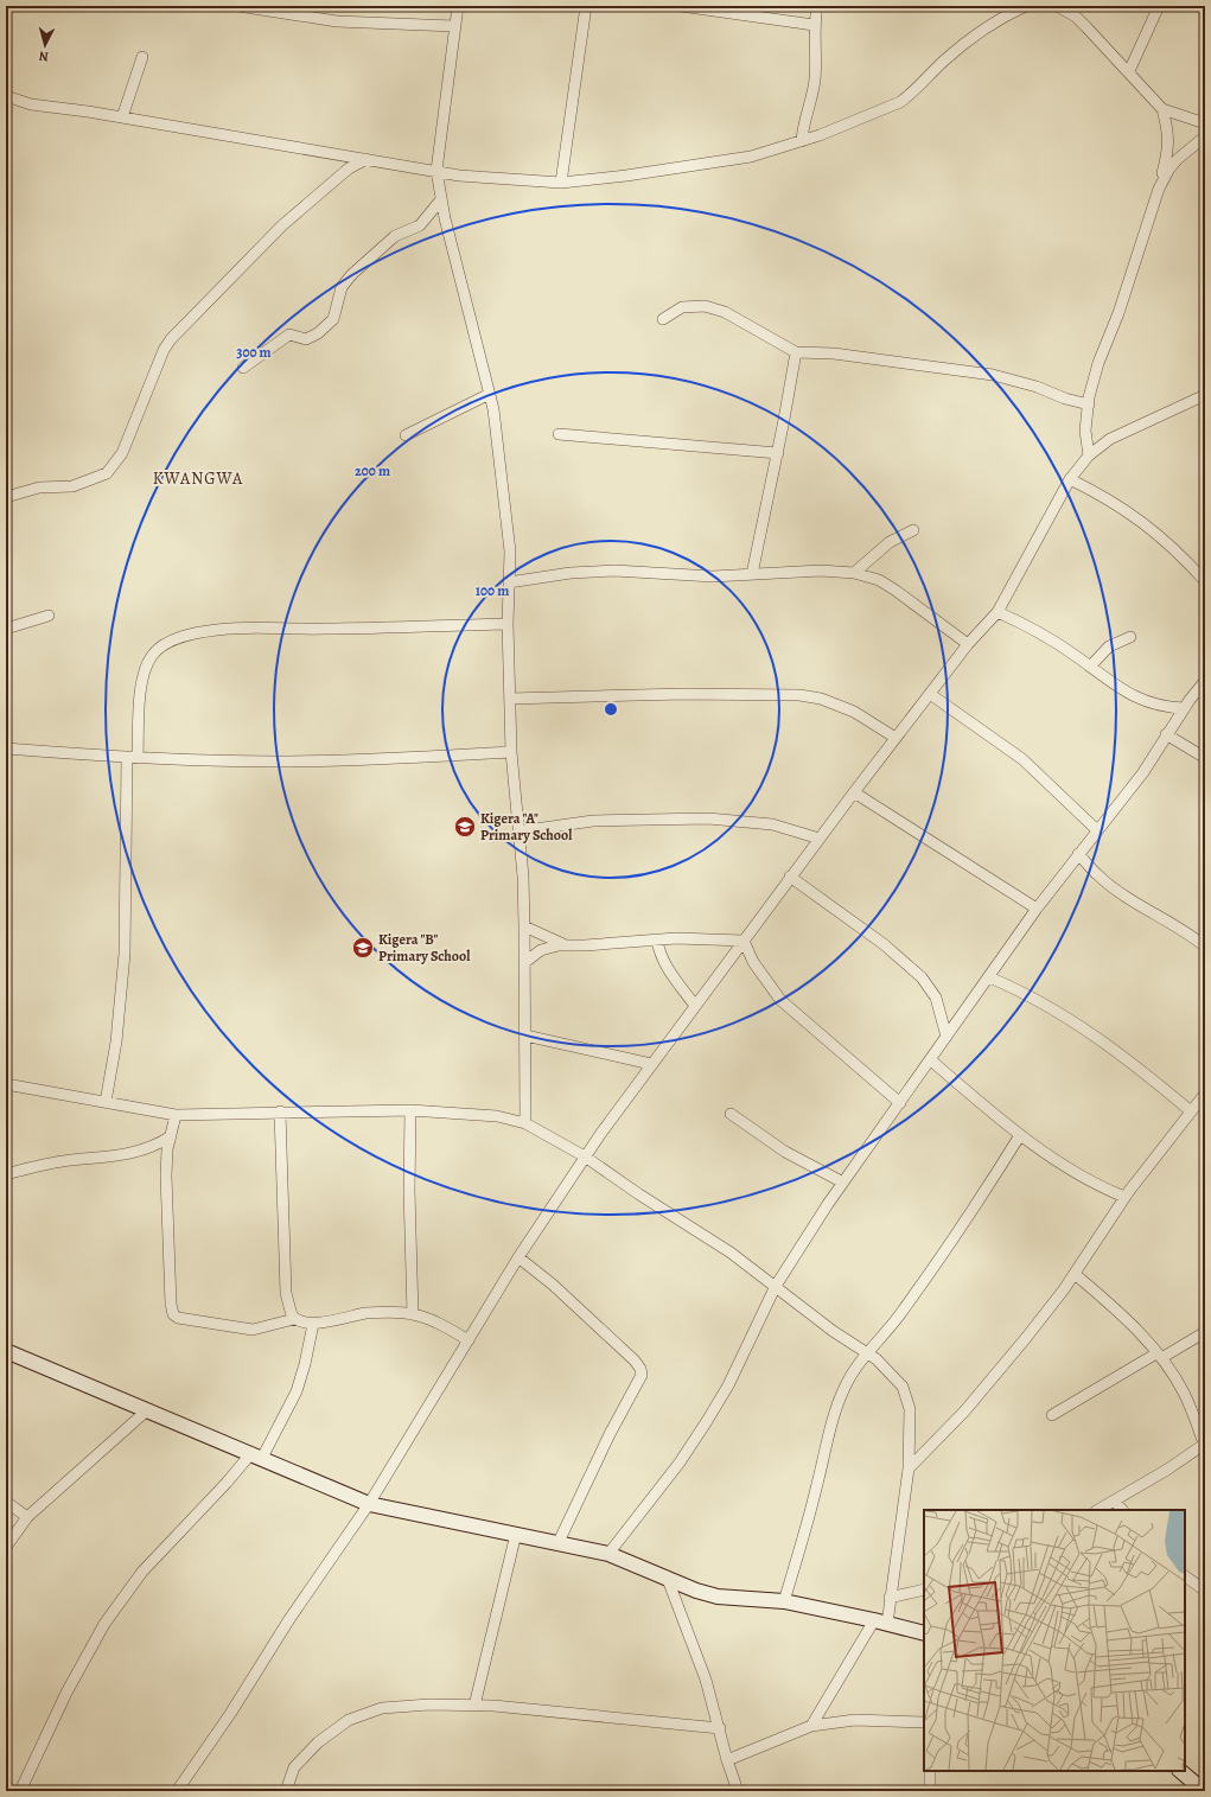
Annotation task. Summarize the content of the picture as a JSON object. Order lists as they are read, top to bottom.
{
  "districts": ["KWANGWA"],
  "places": {
    "school or university": ["Kigera \"A\" Primary School", "Kigera \"B\" Primary School"]
  },
  "north": "bottom",
  "rings": ["300 m", "200 m", "100 m"]
}
